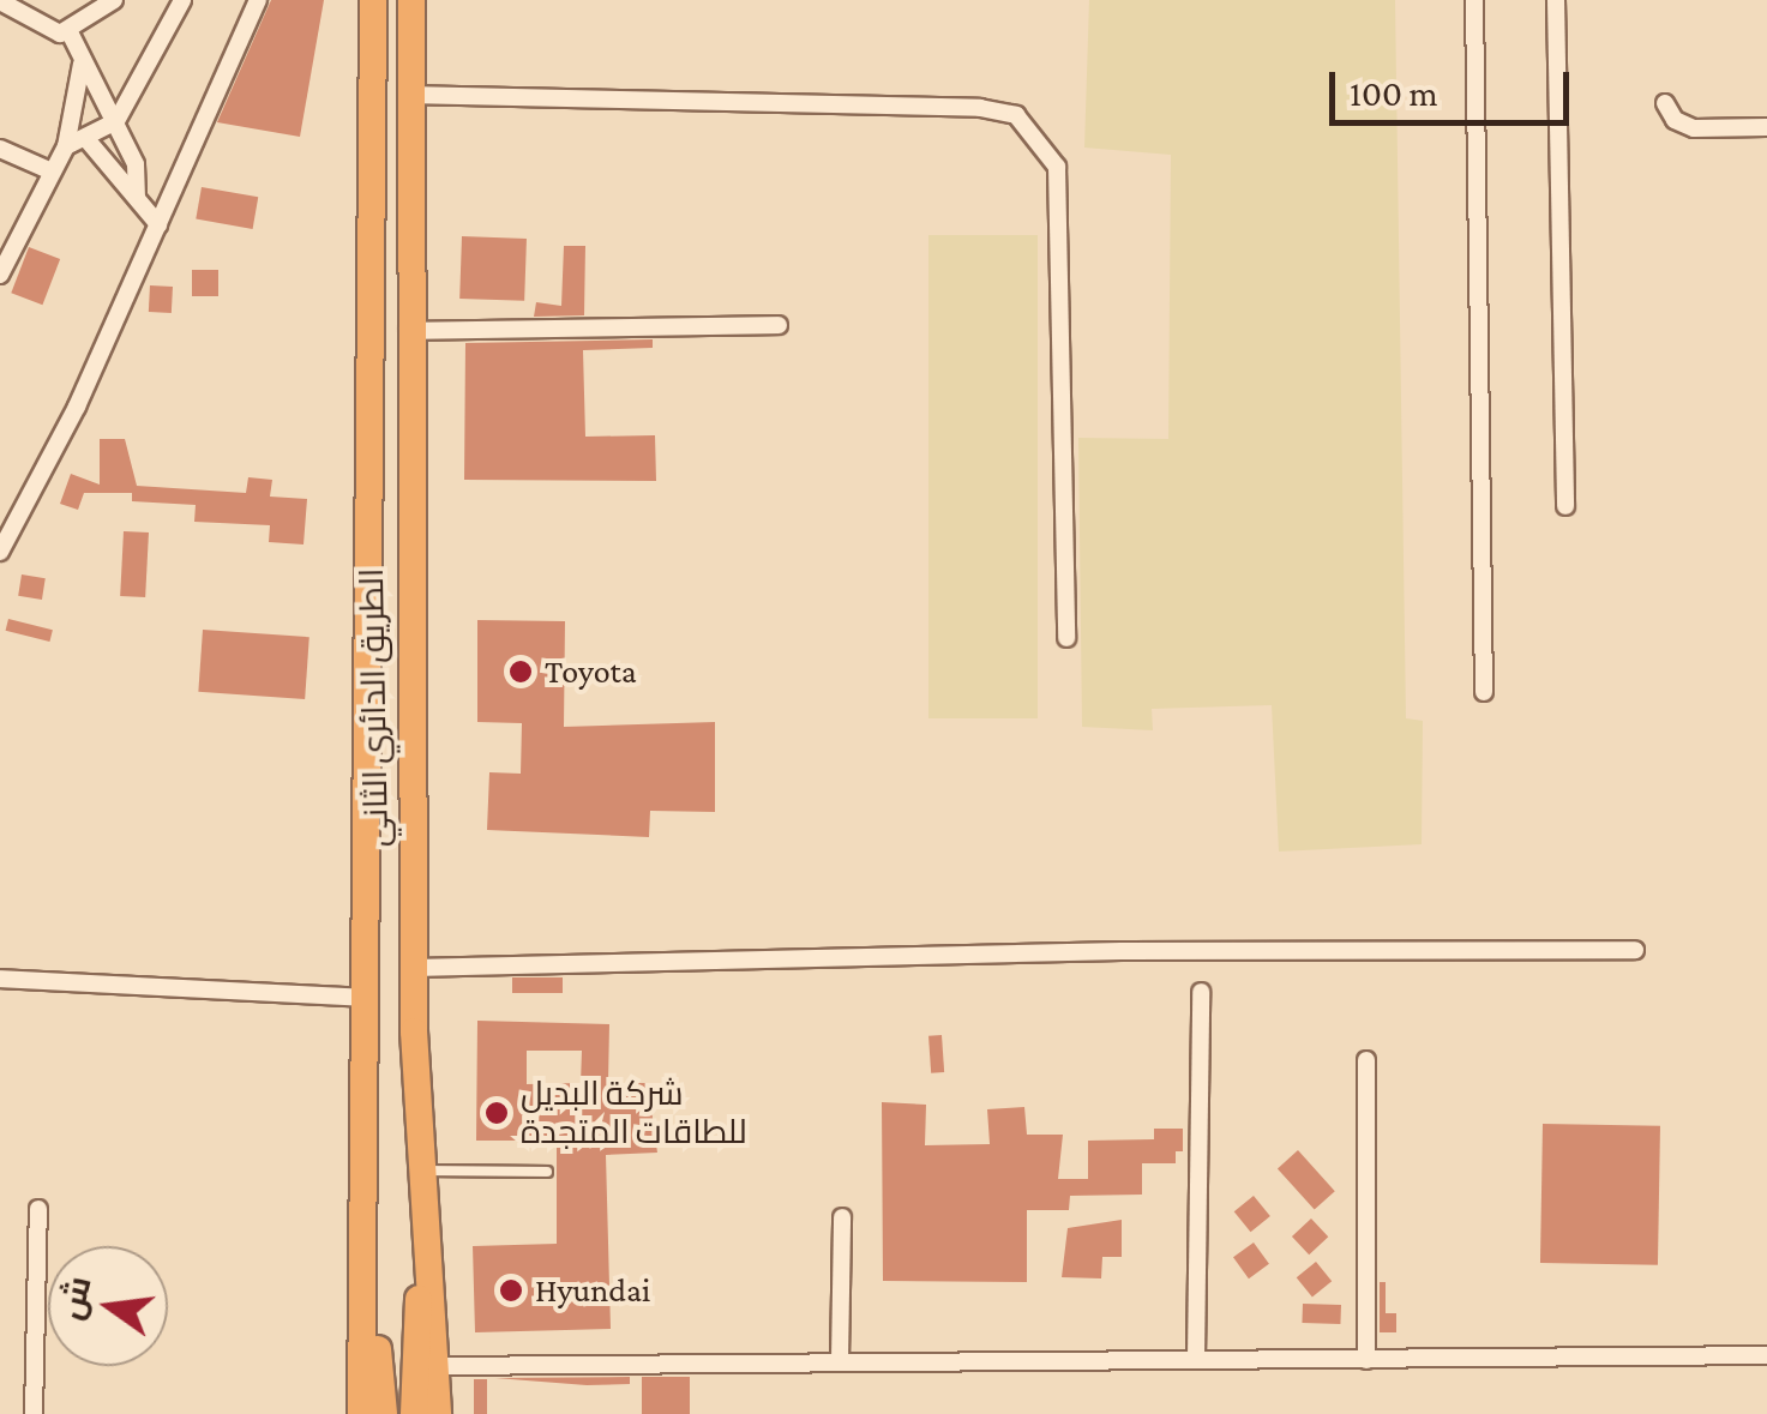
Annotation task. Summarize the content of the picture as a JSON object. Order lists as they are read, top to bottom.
{
  "streets": {
    "highway": ["الطريق الدائري الثاني"]
  },
  "places": ["Toyota", "شركة البديل للطاقات المتجدة", "Hyundai"],
  "scale_bar": "100 m",
  "north": "left"
}
